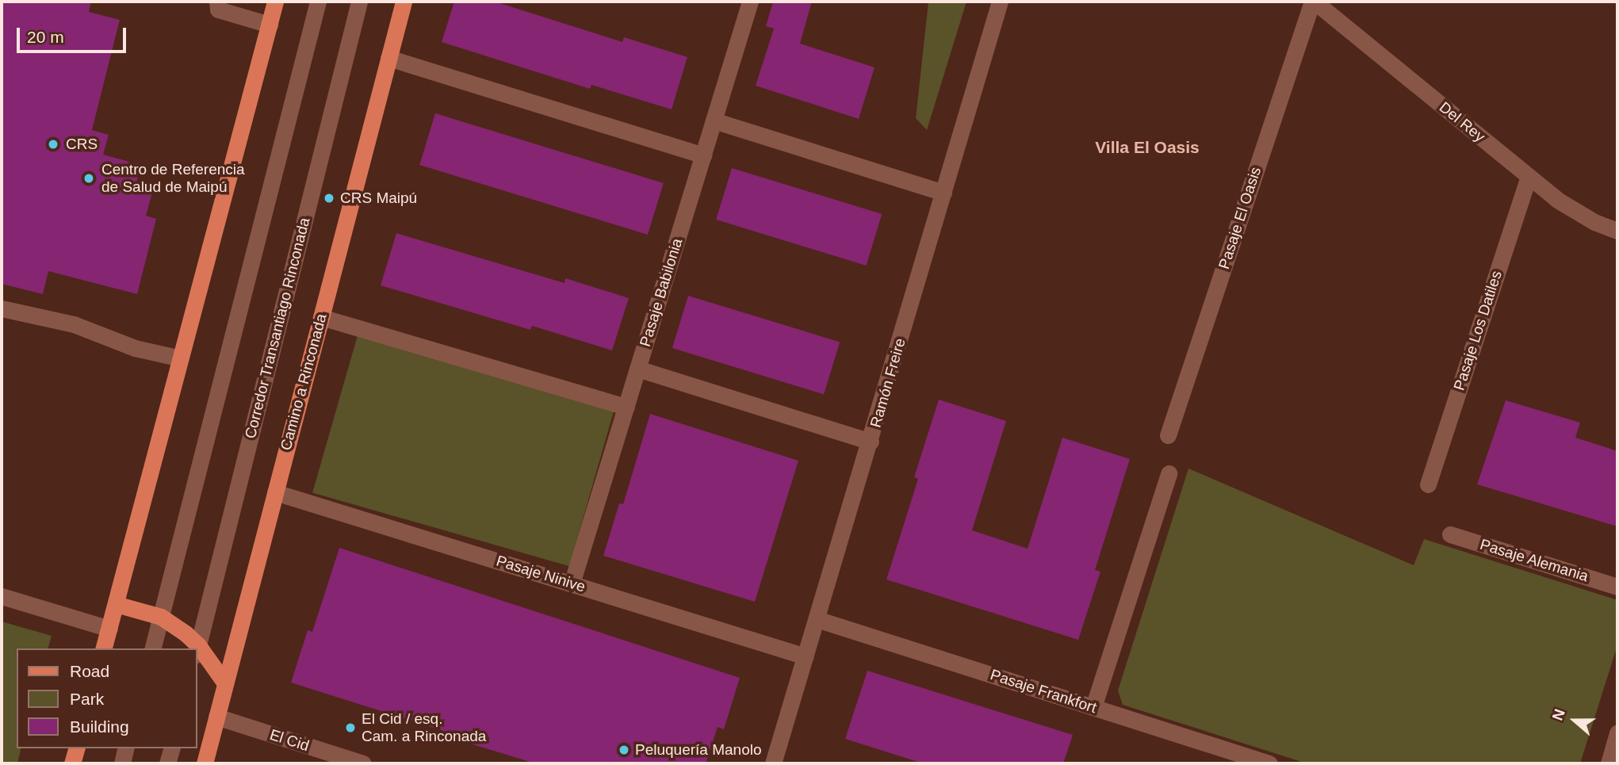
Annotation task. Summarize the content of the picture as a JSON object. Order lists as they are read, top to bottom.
{
  "streets": {
    "main road": ["Camino a Rinconada"],
    "street": [
      "Del Rey",
      "Pasaje El Oasis",
      "Pasaje Babilonia",
      "Corredor Transantiago Rinconada",
      "Pasaje Los Datiles",
      "Ramón Freire",
      "Pasaje Alemania",
      "Pasaje Ninive",
      "Pasaje Frankfort",
      "El Cid"
    ]
  },
  "crossings": [
    ["Del Rey", "Pasaje El Oasis"],
    ["Del Rey", "Pasaje Los Datiles"],
    ["Pasaje Babilonia", "Pasaje Ninive"],
    ["Camino a Rinconada", "Pasaje Ninive"],
    ["Camino a Rinconada", "El Cid"],
    ["Ramón Freire", "Pasaje Ninive"],
    ["Ramón Freire", "Pasaje Frankfort"]
  ],
  "districts": ["Villa El Oasis"],
  "places": [
    "CRS",
    "Centro de Referencia de Salud de Maipú",
    "CRS Maipú",
    "El Cid / esq. Cam. a Rinconada",
    "Peluquería Manolo"
  ],
  "legend": ["Road", "Park", "Building"],
  "scale_bar": "20 m",
  "north": "left"
}
